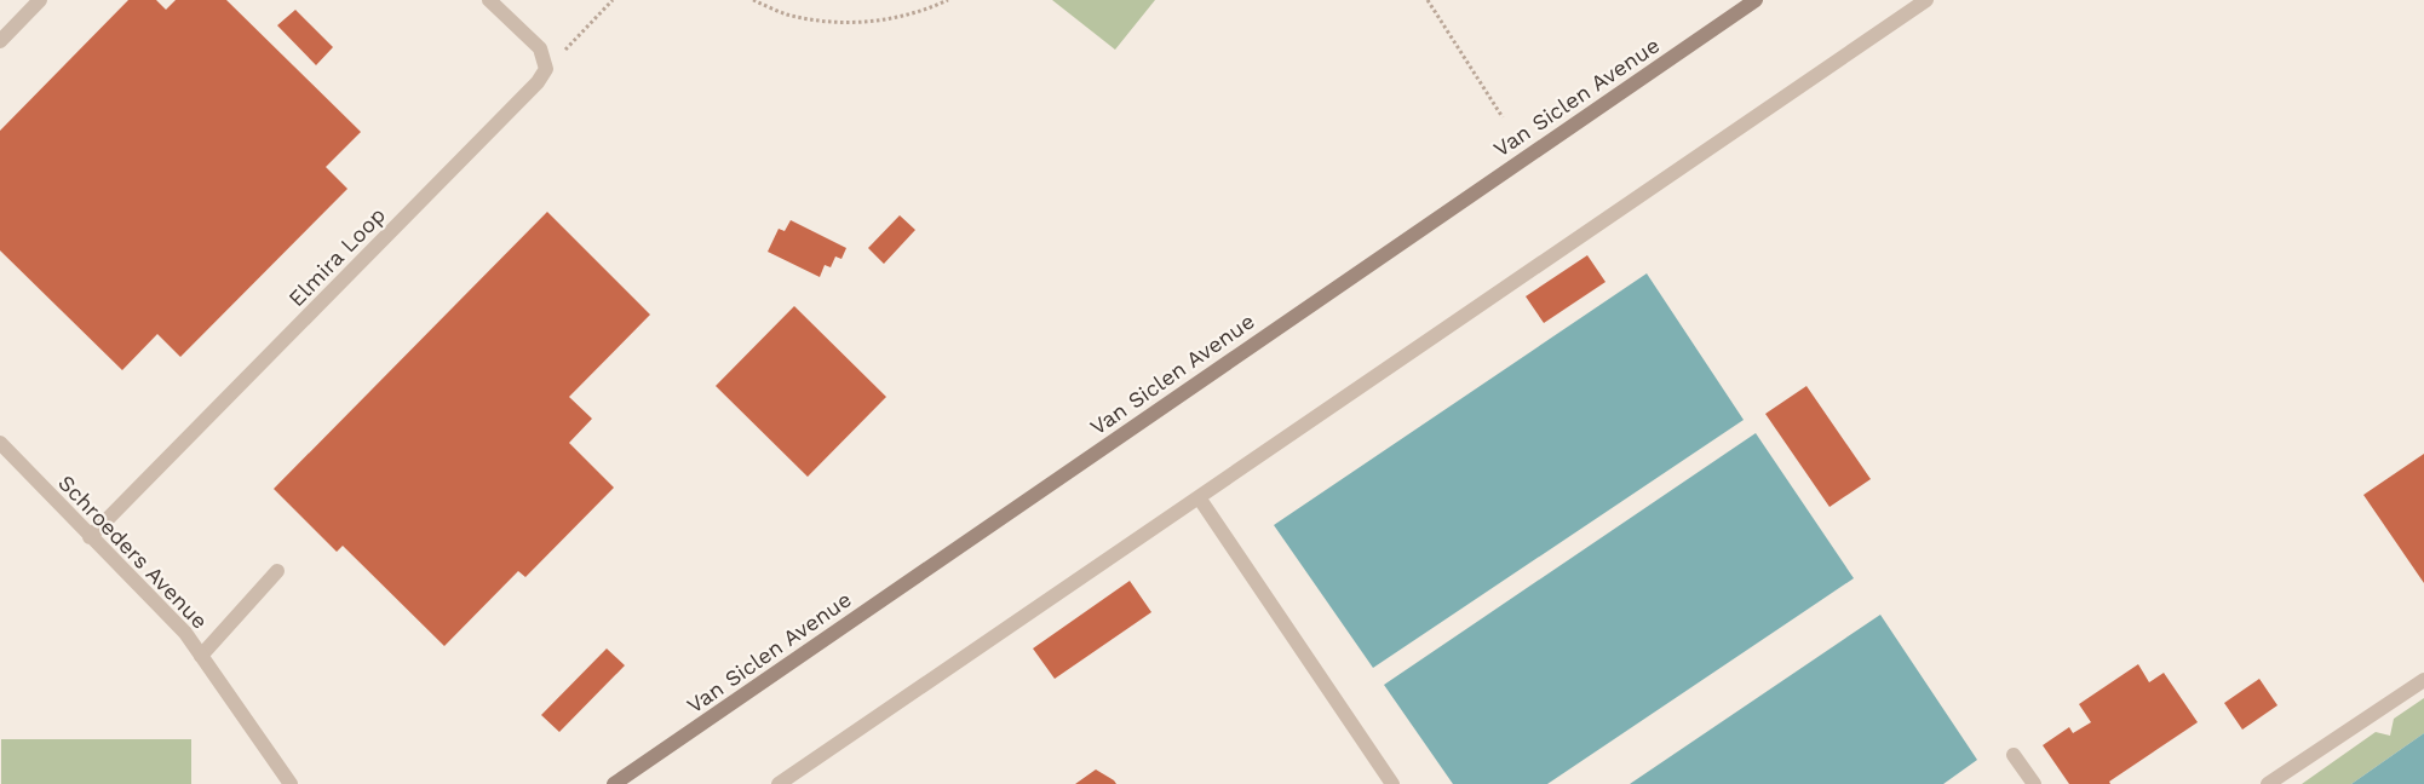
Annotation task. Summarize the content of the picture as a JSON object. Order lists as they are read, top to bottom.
{
  "streets": {
    "street": ["Van Siclen Avenue", "Elmira Loop", "Schroeders Avenue"]
  },
  "crossings": [
    ["Elmira Loop", "Schroeders Avenue"]
  ]
}
